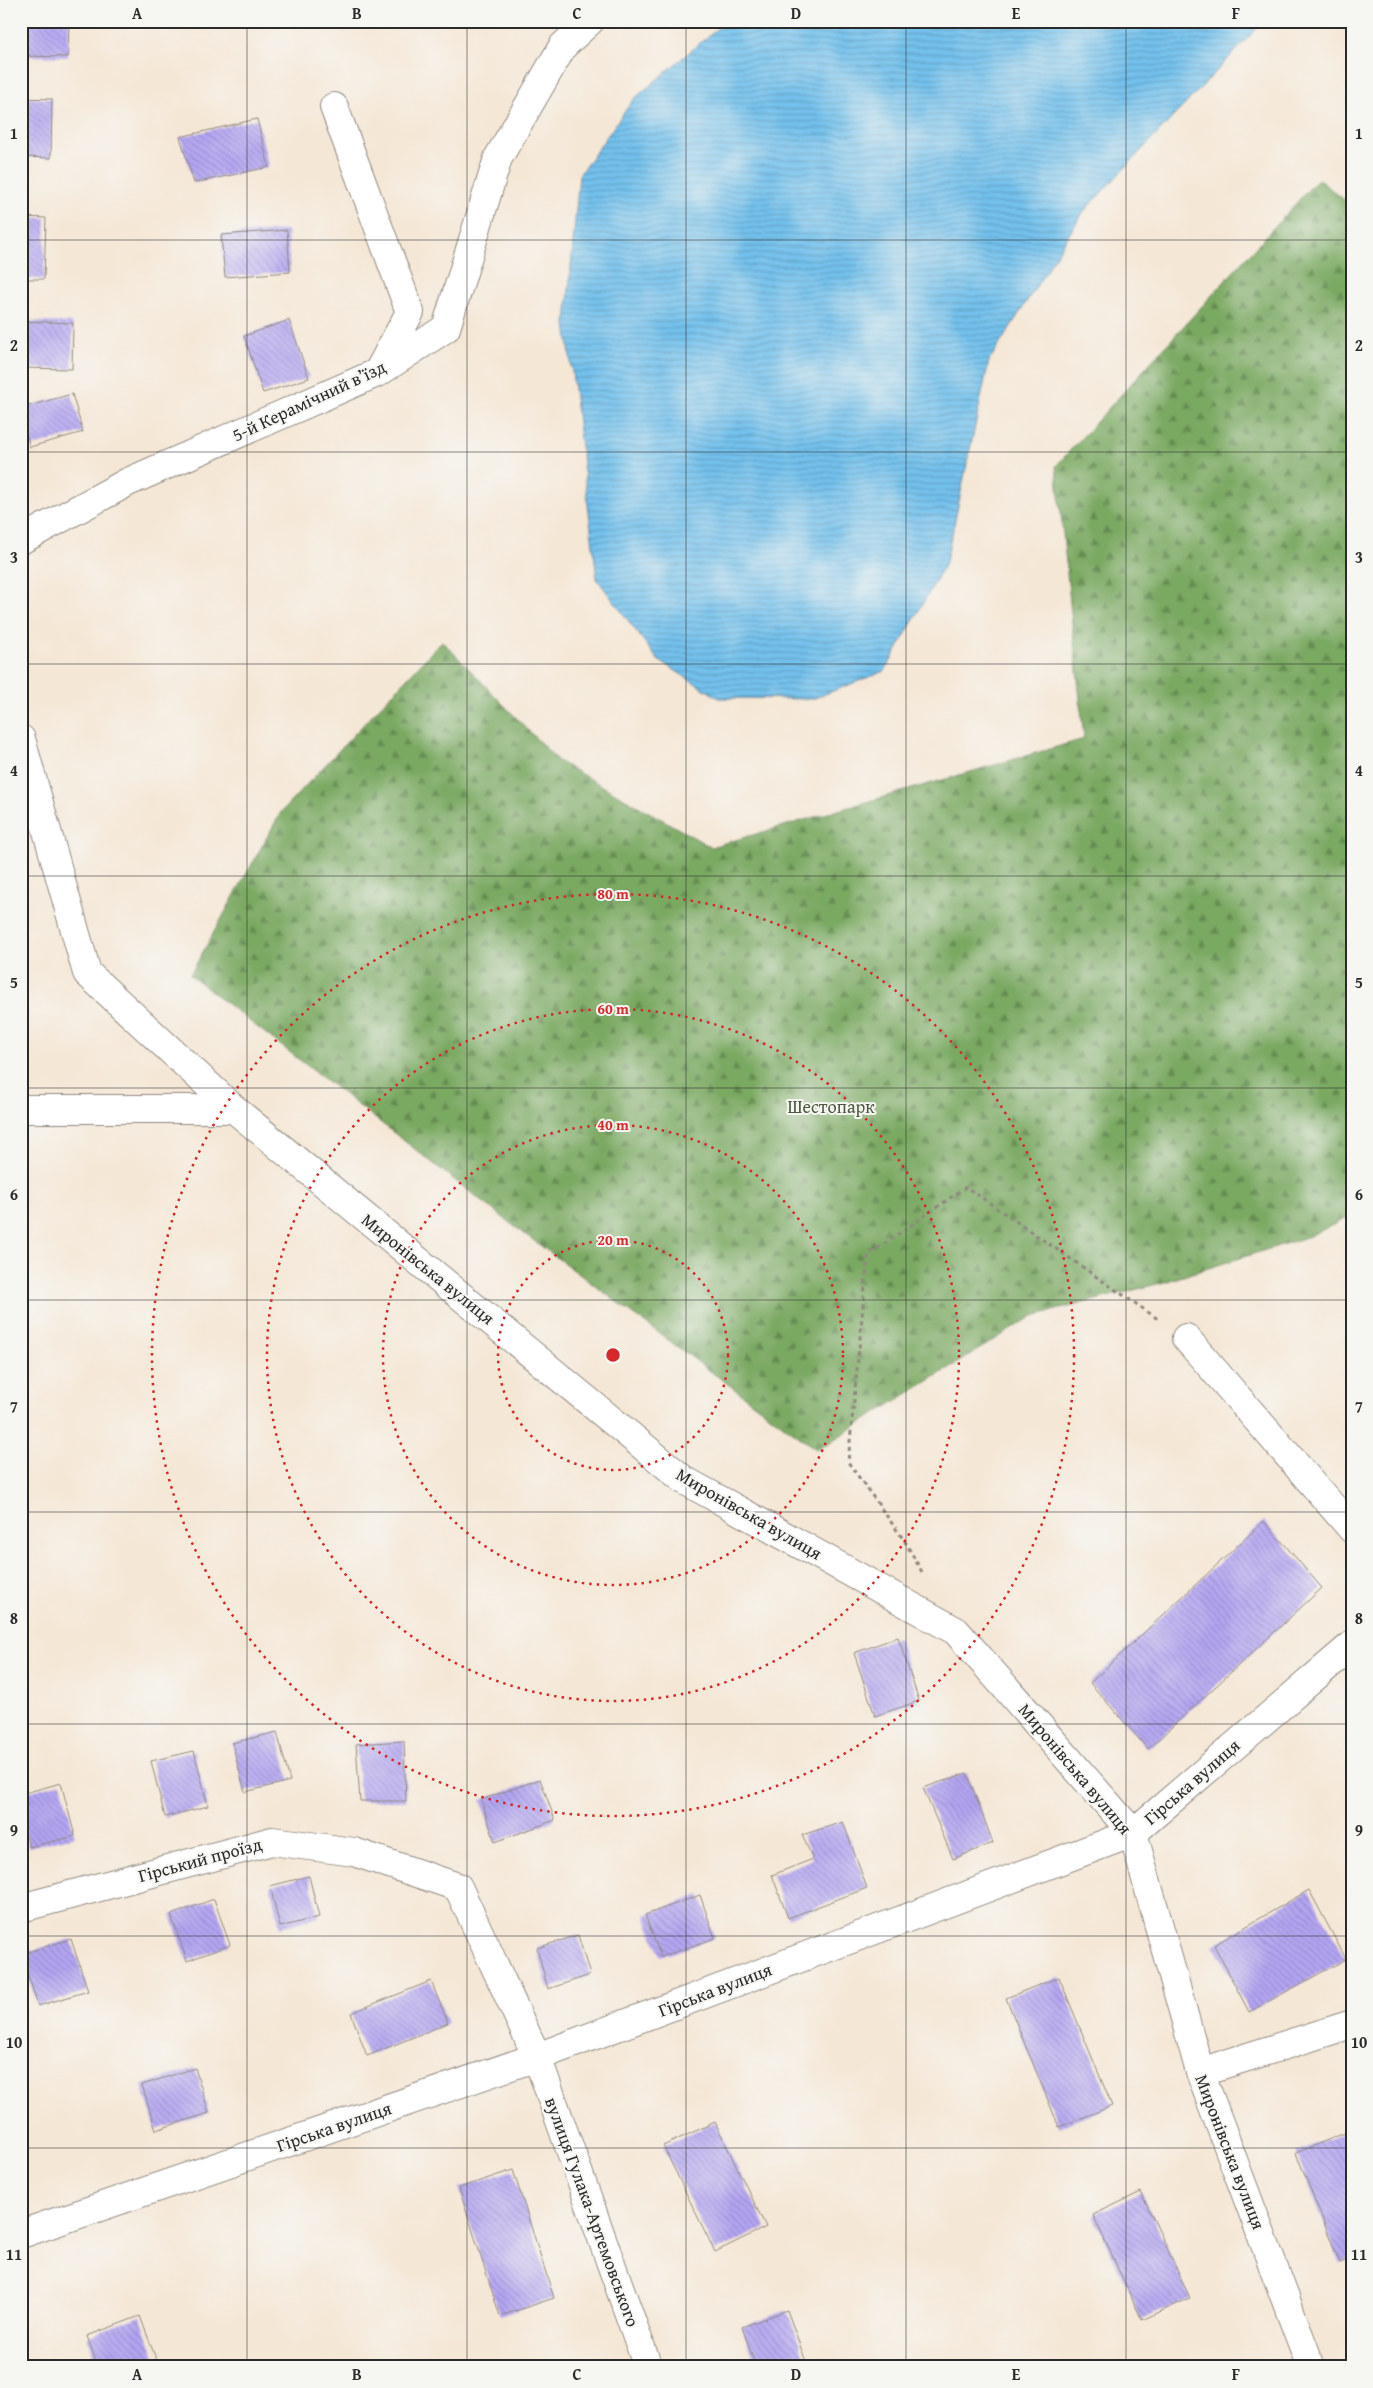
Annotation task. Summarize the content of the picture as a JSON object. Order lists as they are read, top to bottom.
{
  "streets": {
    "street": [
      "5-й Керамічний в’їзд",
      "Миронівська вулиця",
      "Гірська вулиця",
      "Гірський проїзд",
      "вулиця Гулака-Артемовського"
    ]
  },
  "crossings": [
    ["Миронівська вулиця", "Гірська вулиця"],
    ["Гірська вулиця", "Гірський проїзд"],
    ["Гірська вулиця", "вулиця Гулака-Артемовського"],
    ["Гірський проїзд", "вулиця Гулака-Артемовського"]
  ],
  "parks": ["Шестопарк"],
  "grid": {
    "columns": [
      "A",
      "B",
      "C",
      "D",
      "E",
      "F"
    ],
    "rows": [
      "1",
      "2",
      "3",
      "4",
      "5",
      "6",
      "7",
      "8",
      "9",
      "10",
      "11"
    ]
  },
  "rings": [
    "80 m",
    "60 m",
    "40 m",
    "20 m"
  ]
}
